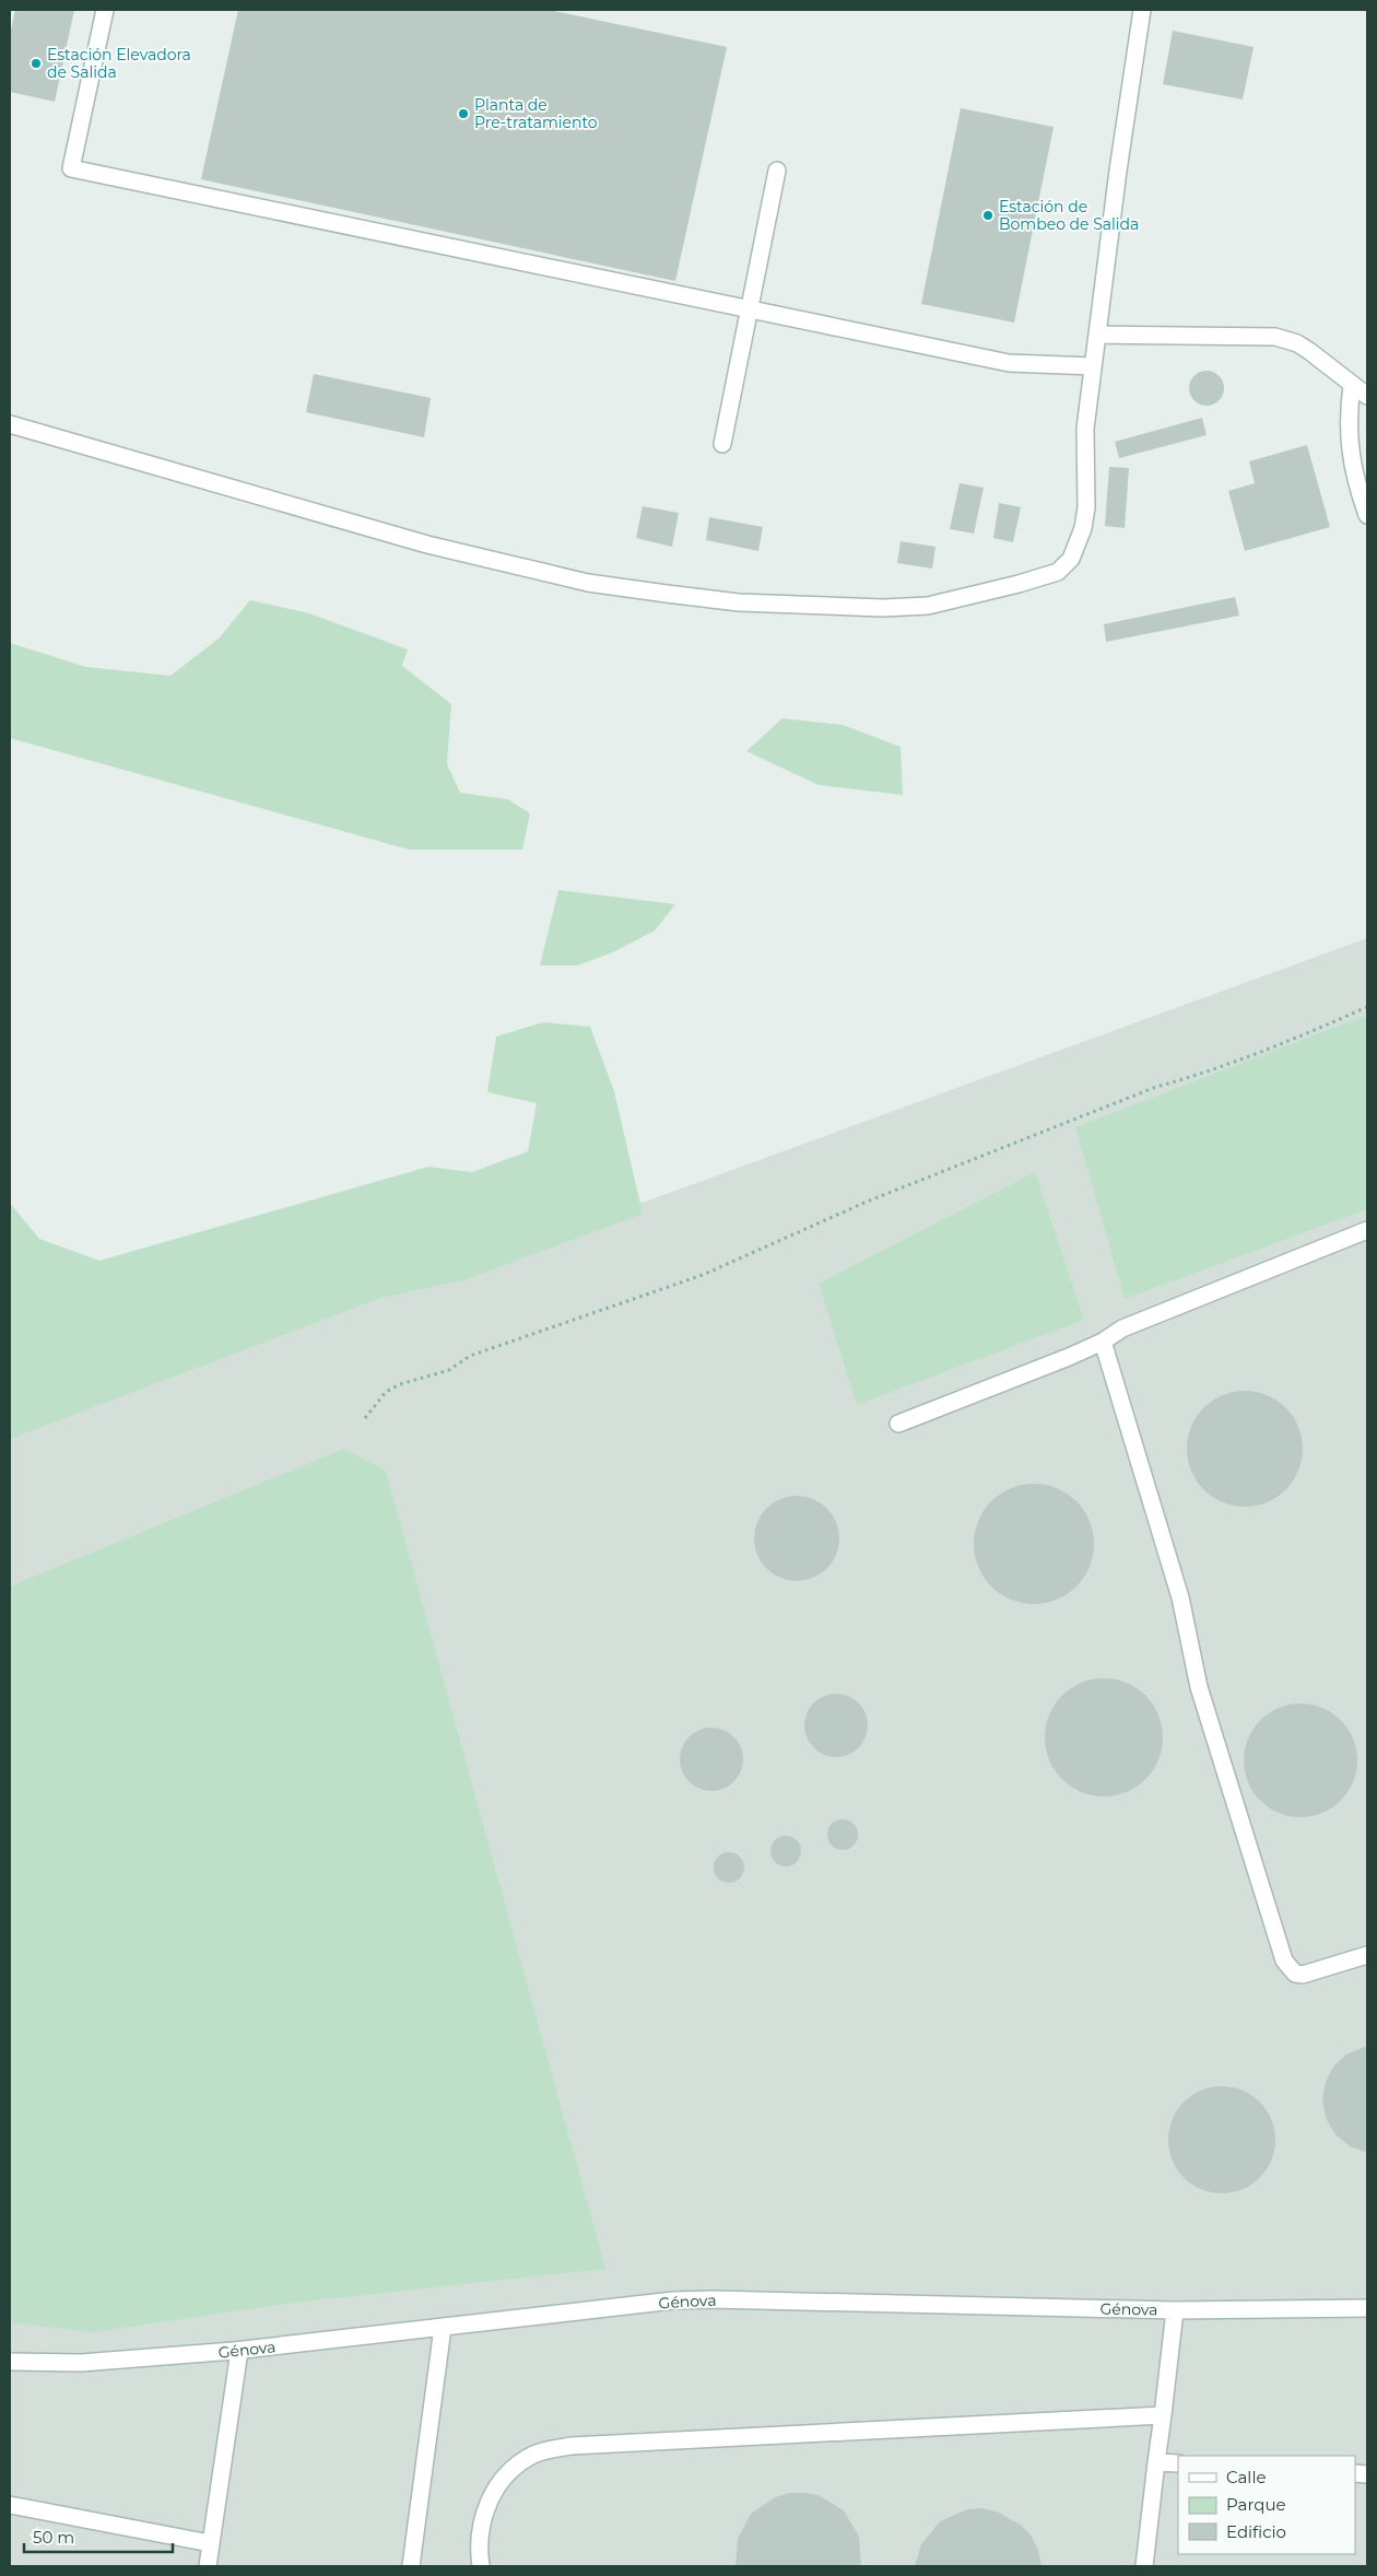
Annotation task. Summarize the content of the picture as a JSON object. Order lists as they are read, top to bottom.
{
  "streets": {
    "street": ["Génova"]
  },
  "places": ["Estación Elevadora de Salida", "Planta de Pre-tratamiento", "Estación de Bombeo de Salida"],
  "legend": ["Calle", "Parque", "Edificio"],
  "scale_bar": "50 m"
}
